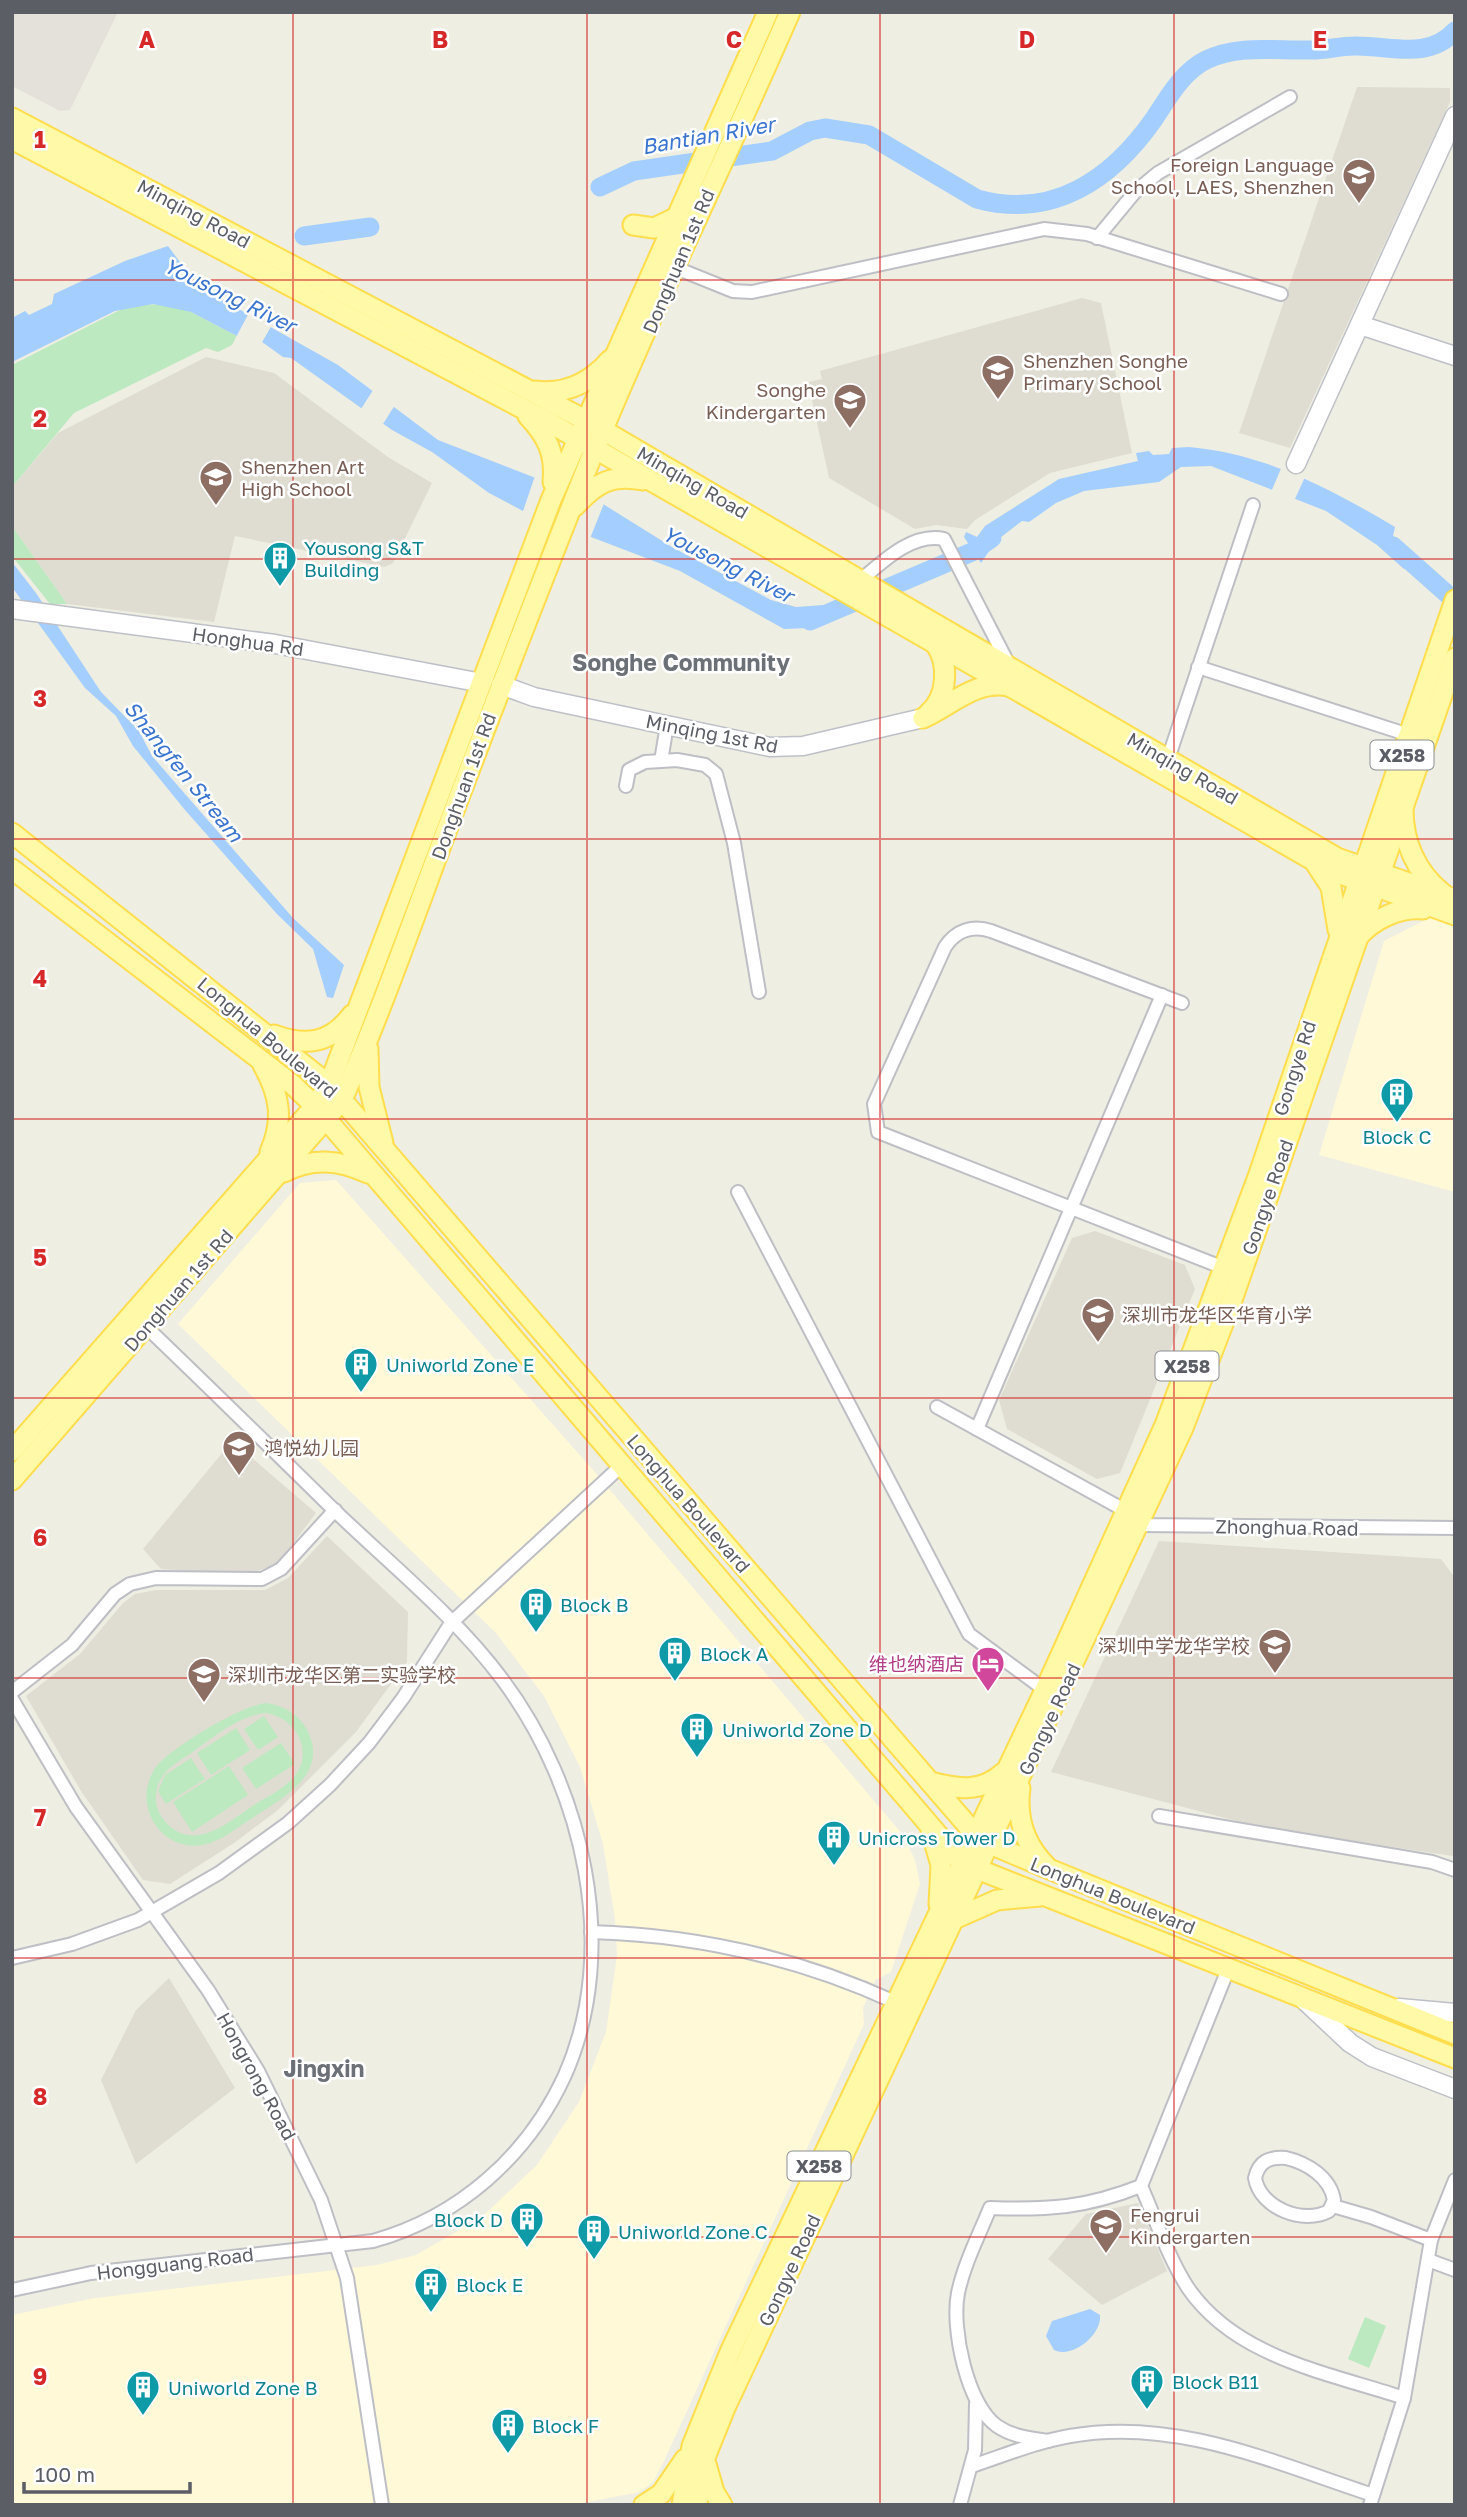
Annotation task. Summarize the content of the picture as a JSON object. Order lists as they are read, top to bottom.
{
  "streets": {
    "main road": [
      "Minqing Road",
      "Donghuan 1st Rd",
      "X258",
      "Longhua Boulevard",
      "Gongye Rd",
      "Gongye Road"
    ],
    "street": [
      "Honghua Rd",
      "Minqing 1st Rd",
      "Zhonghua Road",
      "Hongrong Road",
      "Hongguang Road"
    ]
  },
  "crossings": [
    ["Minqing Road", "Donghuan 1st Rd"],
    ["Minqing Road", "X258"],
    ["Minqing Road", "Gongye Road"],
    ["Donghuan 1st Rd", "Honghua Rd"],
    ["Donghuan 1st Rd", "Minqing 1st Rd"],
    ["Donghuan 1st Rd", "Longhua Boulevard"],
    ["Donghuan 1st Rd", "Hongguang Road"],
    ["Honghua Rd", "Minqing 1st Rd"],
    ["X258", "Gongye Road"],
    ["Longhua Boulevard", "Gongye Rd"],
    ["Longhua Boulevard", "Gongye Road"],
    ["Gongye Rd", "Gongye Road"],
    ["Gongye Rd", "Zhonghua Road"],
    ["Gongye Road", "Zhonghua Road"],
    ["Hongrong Road", "Hongguang Road"]
  ],
  "districts": ["Songhe Community", "Jingxin"],
  "water": ["Bantian River", "Yousong River", "Shangfen Stream"],
  "places": {
    "school or university": [
      "Foreign Language School, LAES, Shenzhen",
      "Shenzhen Songhe Primary School",
      "Songhe Kindergarten",
      "Shenzhen Art High School",
      "深圳市龙华区华育小学",
      "鸿悦幼儿园",
      "深圳中学龙华学校",
      "深圳市龙华区第二实验学校",
      "Fengrui Kindergarten"
    ],
    "building": [
      "Yousong S&T Building",
      "Block C",
      "Uniworld Zone E",
      "Block B",
      "Block A",
      "Uniworld Zone D",
      "Unicross Tower D",
      "Block D",
      "Uniworld Zone C",
      "Block E",
      "Block B11",
      "Uniworld Zone B",
      "Block F"
    ],
    "hotel": ["维也纳酒店"]
  },
  "scale_bar": "100 m",
  "grid": {
    "columns": [
      "A",
      "B",
      "C",
      "D",
      "E"
    ],
    "rows": [
      "1",
      "2",
      "3",
      "4",
      "5",
      "6",
      "7",
      "8",
      "9"
    ]
  }
}
